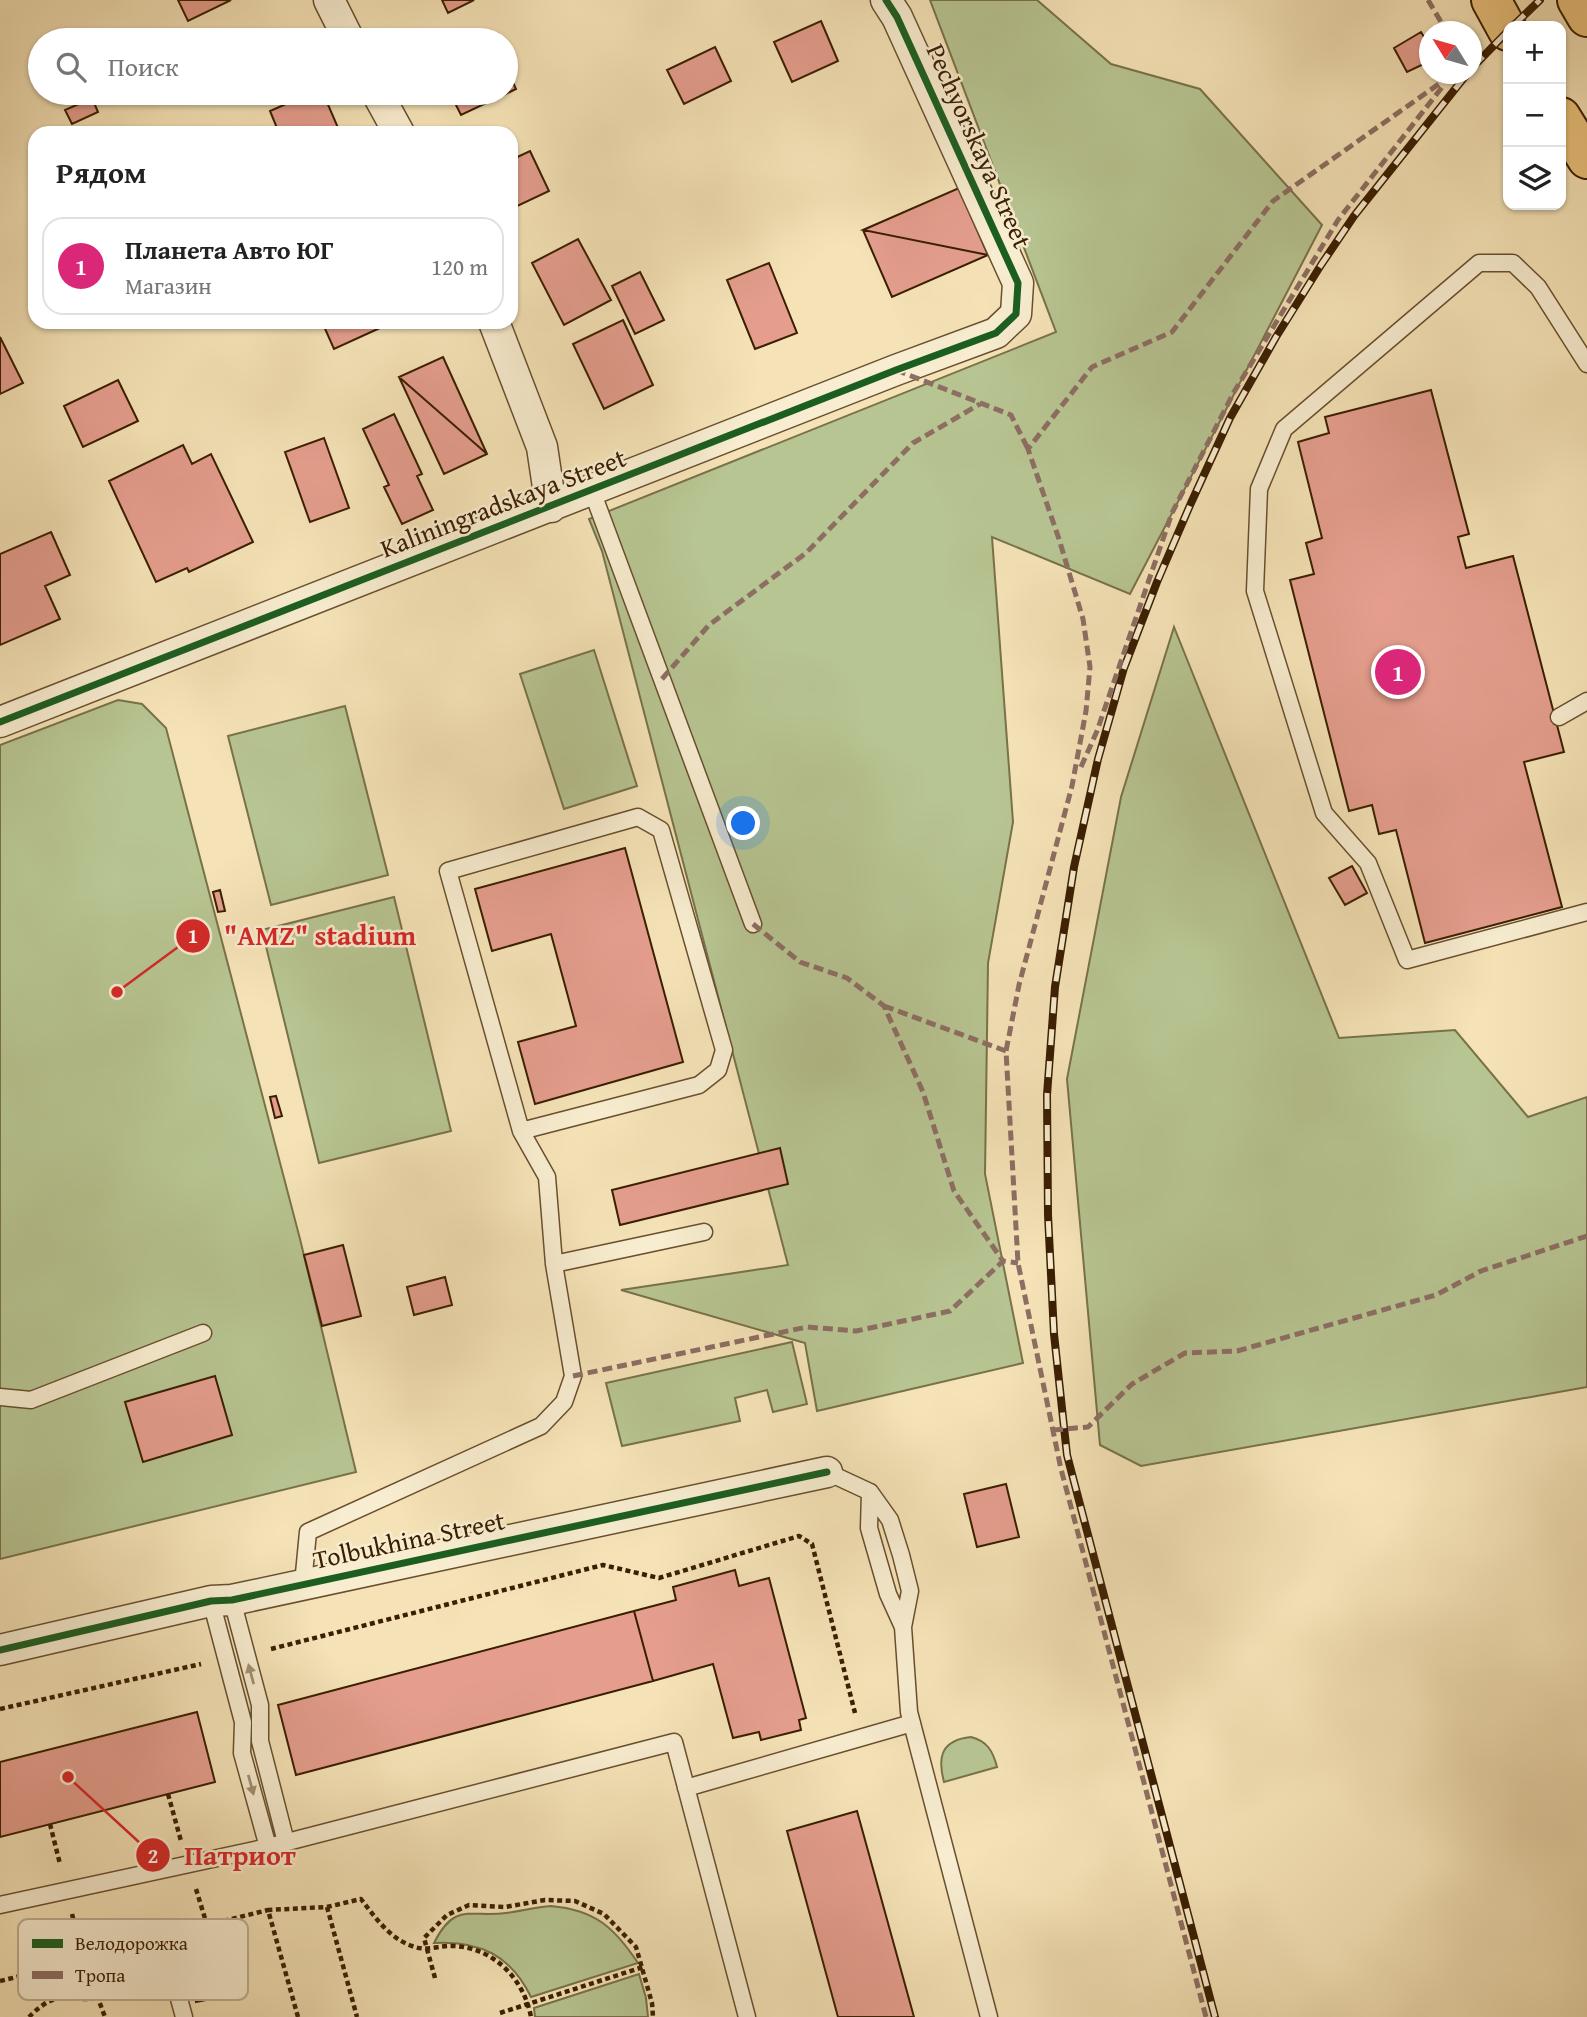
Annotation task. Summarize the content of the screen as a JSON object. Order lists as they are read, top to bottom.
{
  "streets": {
    "street": ["Pechyorskaya Street", "Kaliningradskaya Street", "Tolbukhina Street"]
  },
  "crossings": [
    ["Pechyorskaya Street", "Kaliningradskaya Street"]
  ],
  "places": ["\"AMZ\" stadium", "Патриот"],
  "legend": ["Велодорожка", "Тропа"],
  "north": "top left",
  "page": {
    "map_buttons": ["+", "−"],
    "search": "Поиск",
    "heading": "Рядом",
    "list": [
      {
        "mark": "1",
        "name": "Планета Авто ЮГ",
        "note": "Магазин",
        "value": "120 m"
      }
    ],
    "pins": "1"
  }
}
